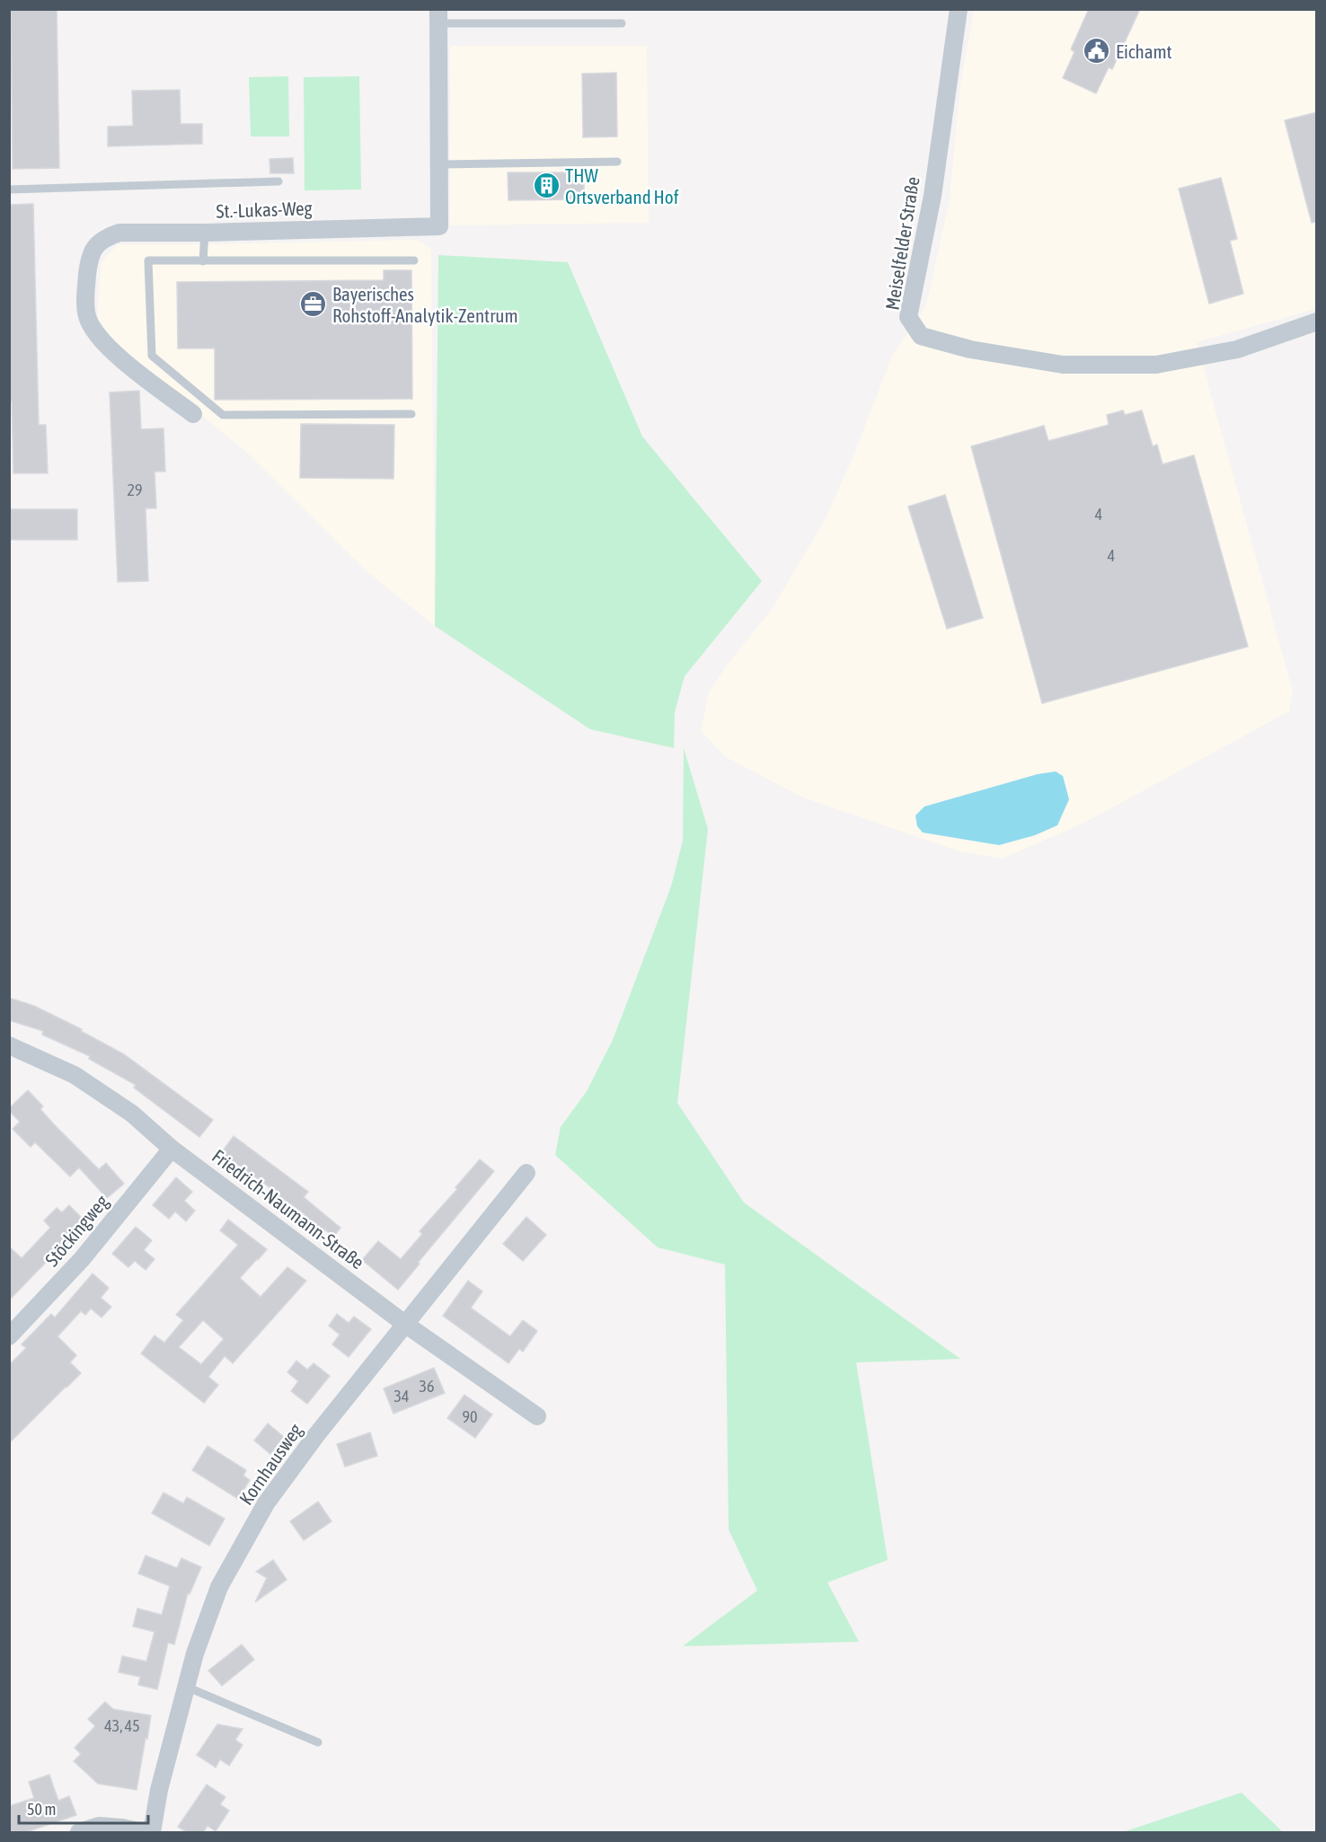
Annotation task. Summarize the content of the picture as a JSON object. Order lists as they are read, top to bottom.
{
  "streets": {
    "street": [
      "St.-Lukas-Weg",
      "Meiselfelder Straße",
      "Friedrich-Naumann-Straße",
      "Stöckingweg",
      "Kornhausweg"
    ]
  },
  "crossings": [
    ["Friedrich-Naumann-Straße", "Stöckingweg"],
    ["Friedrich-Naumann-Straße", "Kornhausweg"]
  ],
  "places": {
    "public building": ["Eichamt"],
    "building": ["THW Ortsverband Hof"],
    "office": ["Bayerisches Rohstoff-Analytik-Zentrum"]
  },
  "house_numbers": [
    "29",
    "4",
    "4",
    "36",
    "34",
    "90",
    "43, 45"
  ],
  "scale_bar": "50 m"
}
